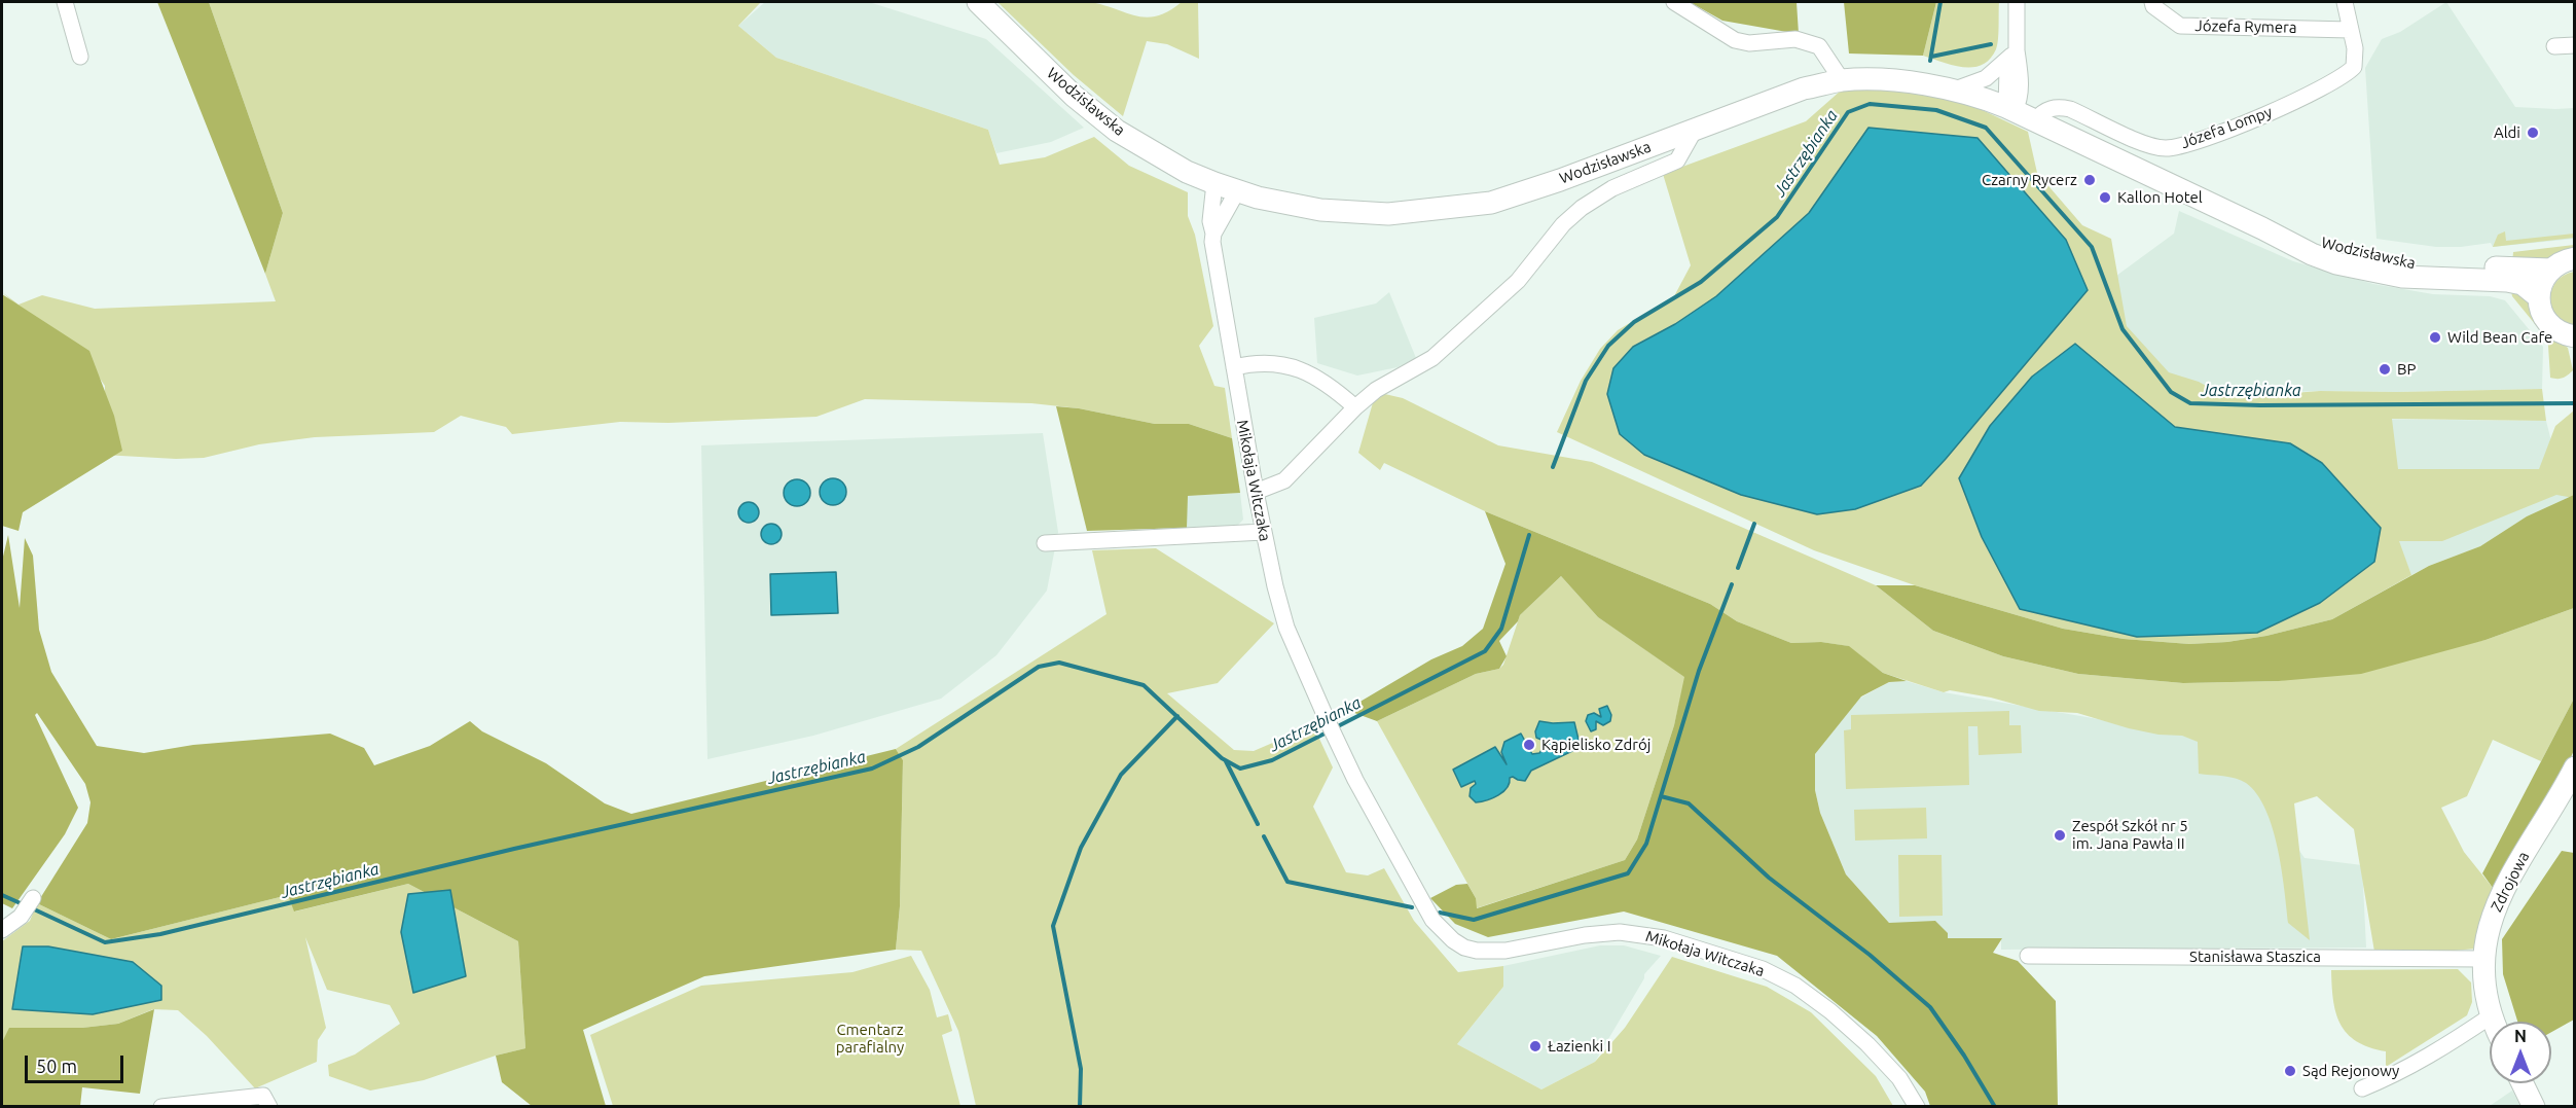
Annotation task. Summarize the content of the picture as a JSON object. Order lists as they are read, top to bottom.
{
  "streets": {
    "main road": ["Wodzisławska", "Zdrojowa"],
    "street": [
      "Józefa Rymera",
      "Józefa Lompy",
      "Mikołaja Witczaka",
      "Stanisława Staszica"
    ]
  },
  "crossings": [
    ["Józefa Rymera", "Józefa Lompy"],
    ["Wodzisławska", "Józefa Lompy"],
    ["Wodzisławska", "Mikołaja Witczaka"],
    ["Zdrojowa", "Stanisława Staszica"]
  ],
  "water": ["Jastrzębianka"],
  "parks": ["Cmentarz parafialny"],
  "places": [
    "Aldi",
    "Czarny Rycerz",
    "Kallon Hotel",
    "Wild Bean Cafe",
    "BP",
    "Kąpielisko Zdrój",
    "Zespół Szkół nr 5 im. Jana Pawła II",
    "Łazienki I",
    "Sąd Rejonowy"
  ],
  "scale_bar": "50 m",
  "north": "top"
}
